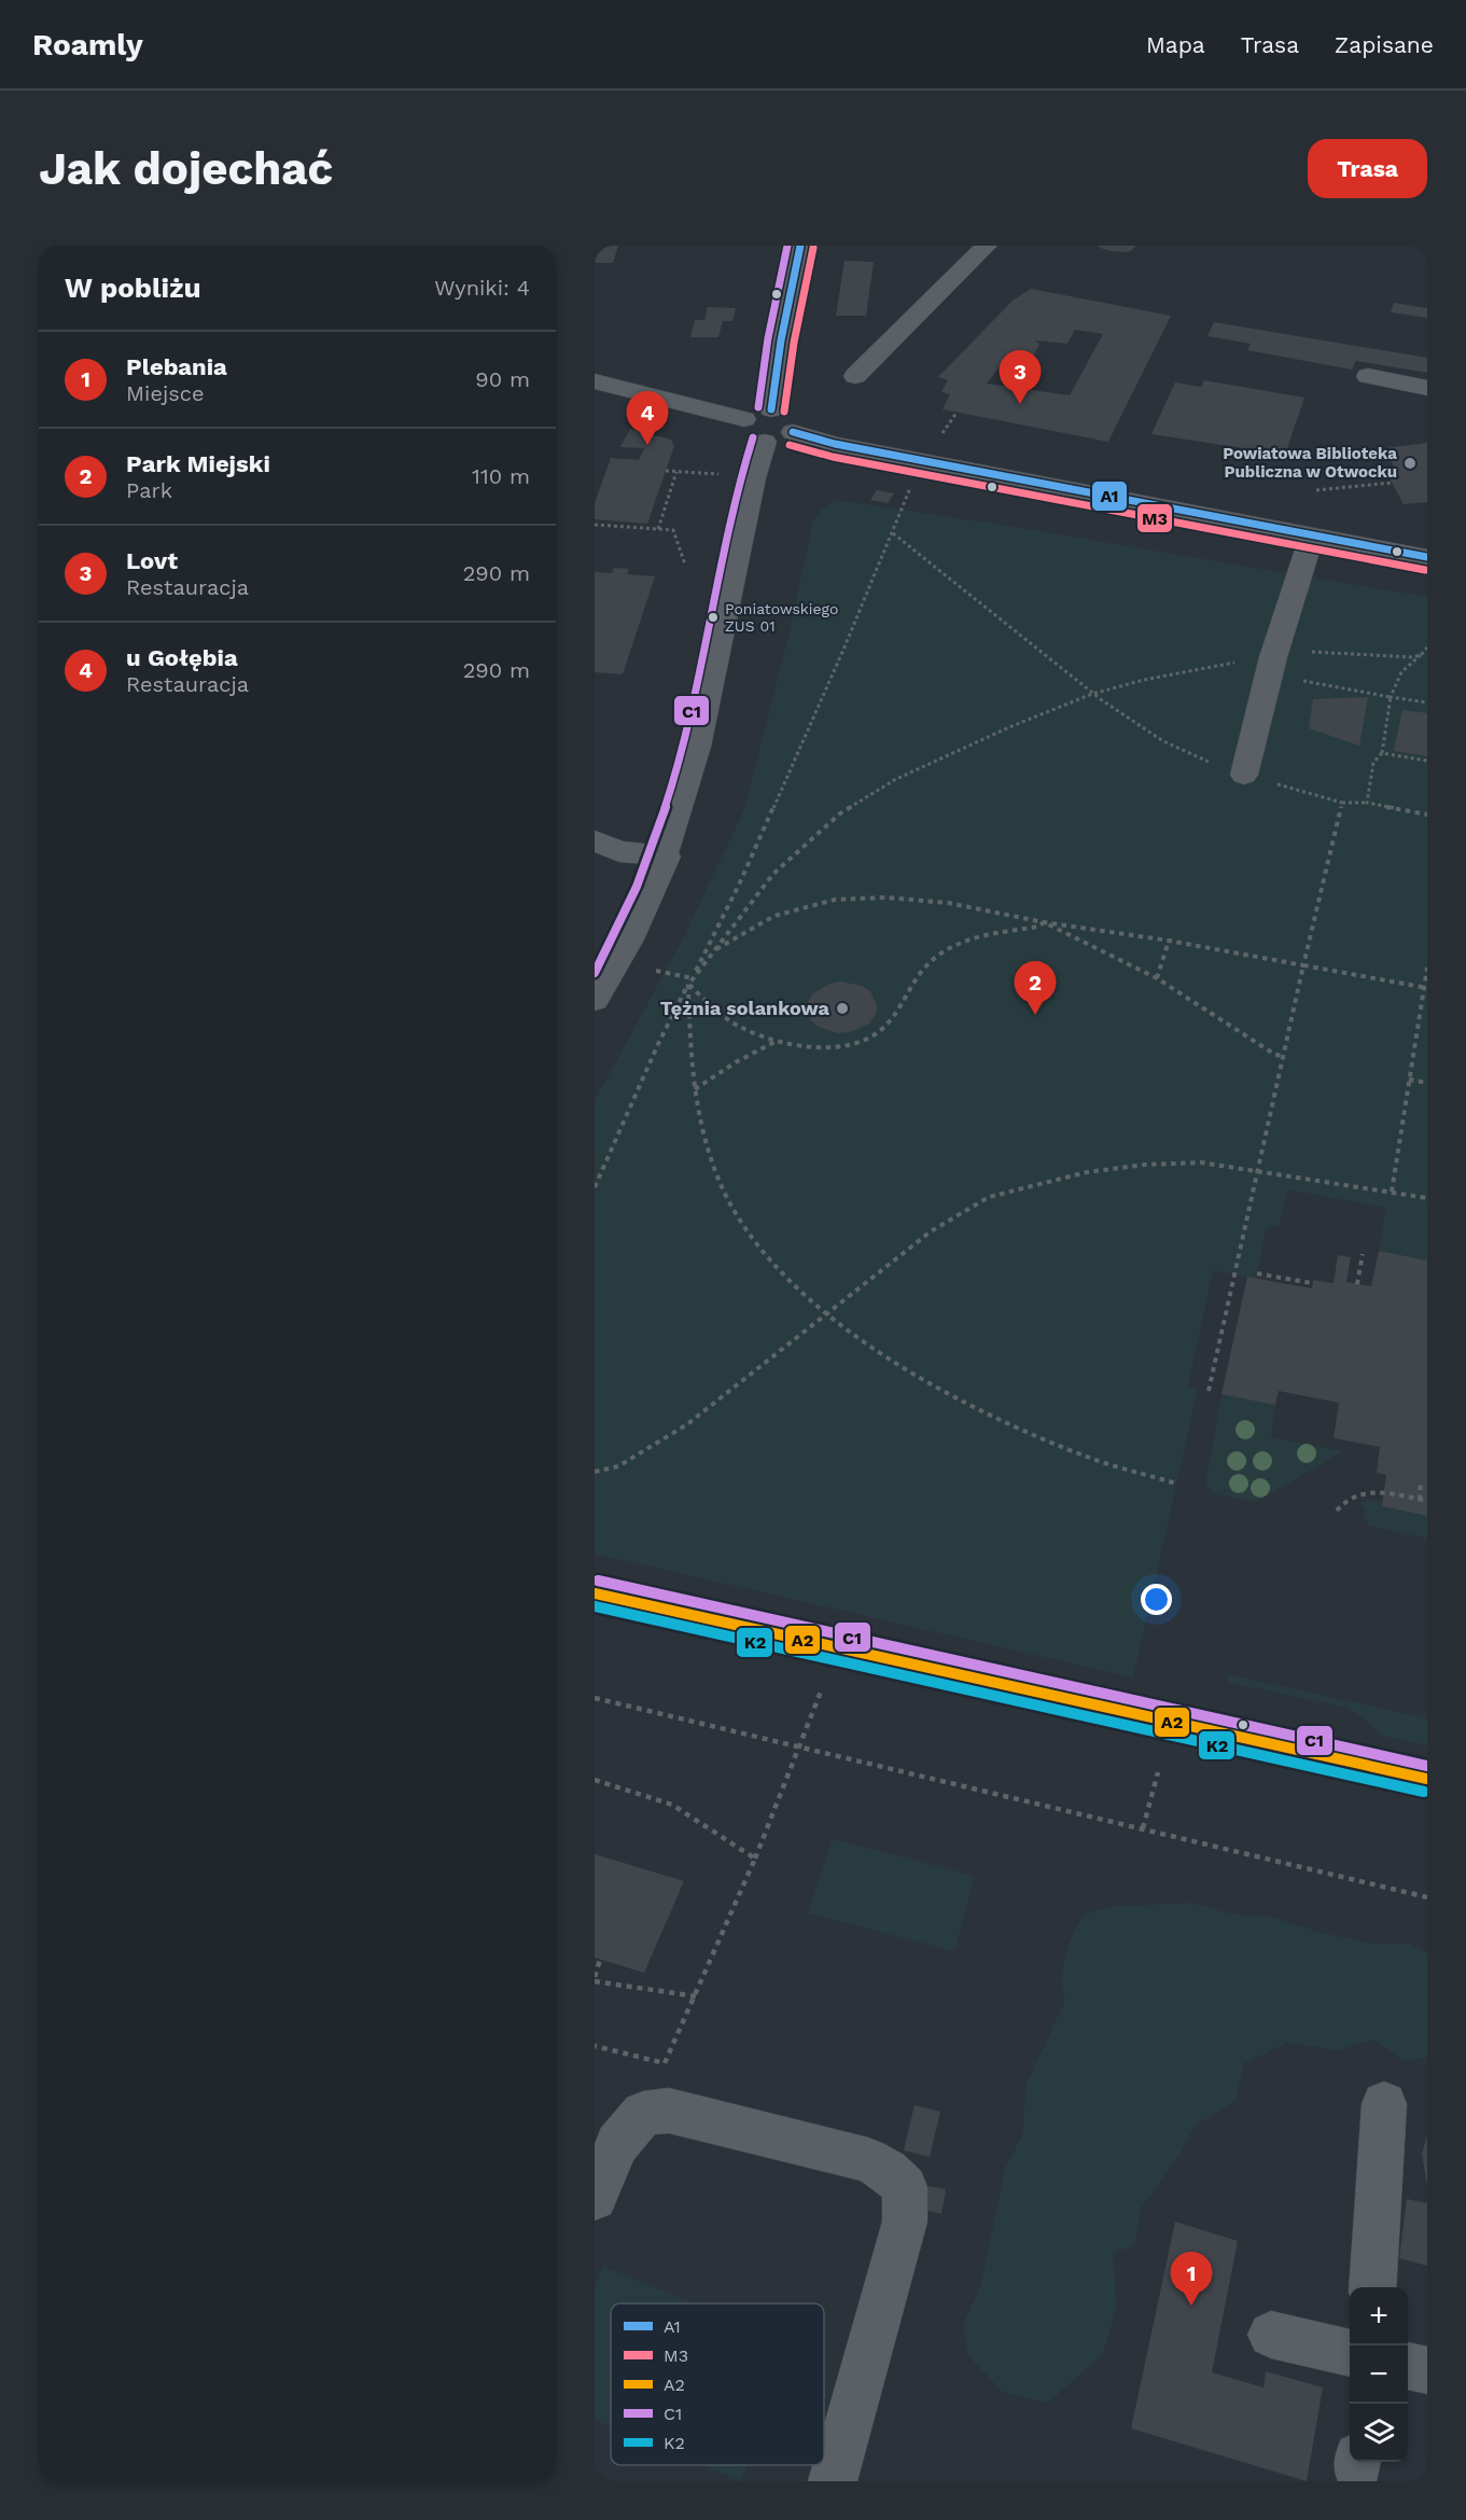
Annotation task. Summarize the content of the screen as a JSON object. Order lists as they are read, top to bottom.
{
  "places": ["Powiatowa Biblioteka Publiczna w Otwocku", "Poniatowskiego ZUS 01", "Tężnia solankowa"],
  "lines": [
    "transit line A1",
    "transit line C1",
    "transit line M3",
    "transit line A2",
    "transit line K2"
  ],
  "legend": [
    "A1",
    "M3",
    "A2",
    "C1",
    "K2"
  ],
  "page": {
    "header": "Roamly",
    "nav": ["Mapa", "Trasa", "Zapisane"],
    "buttons": "Trasa",
    "title": "Jak dojechać",
    "heading": ["W pobliżu", "Wyniki: 4"],
    "list": [
      {
        "mark": "1",
        "name": "Plebania",
        "note": "Miejsce",
        "value": "90 m"
      },
      {
        "mark": "2",
        "name": "Park Miejski",
        "note": "Park",
        "value": "110 m"
      },
      {
        "mark": "3",
        "name": "Lovt",
        "note": "Restauracja",
        "value": "290 m"
      },
      {
        "mark": "4",
        "name": "u Gołębia",
        "note": "Restauracja",
        "value": "290 m"
      }
    ],
    "pins": [
      "3",
      "4",
      "2",
      "1"
    ],
    "map_buttons": ["+", "−"]
  }
}
